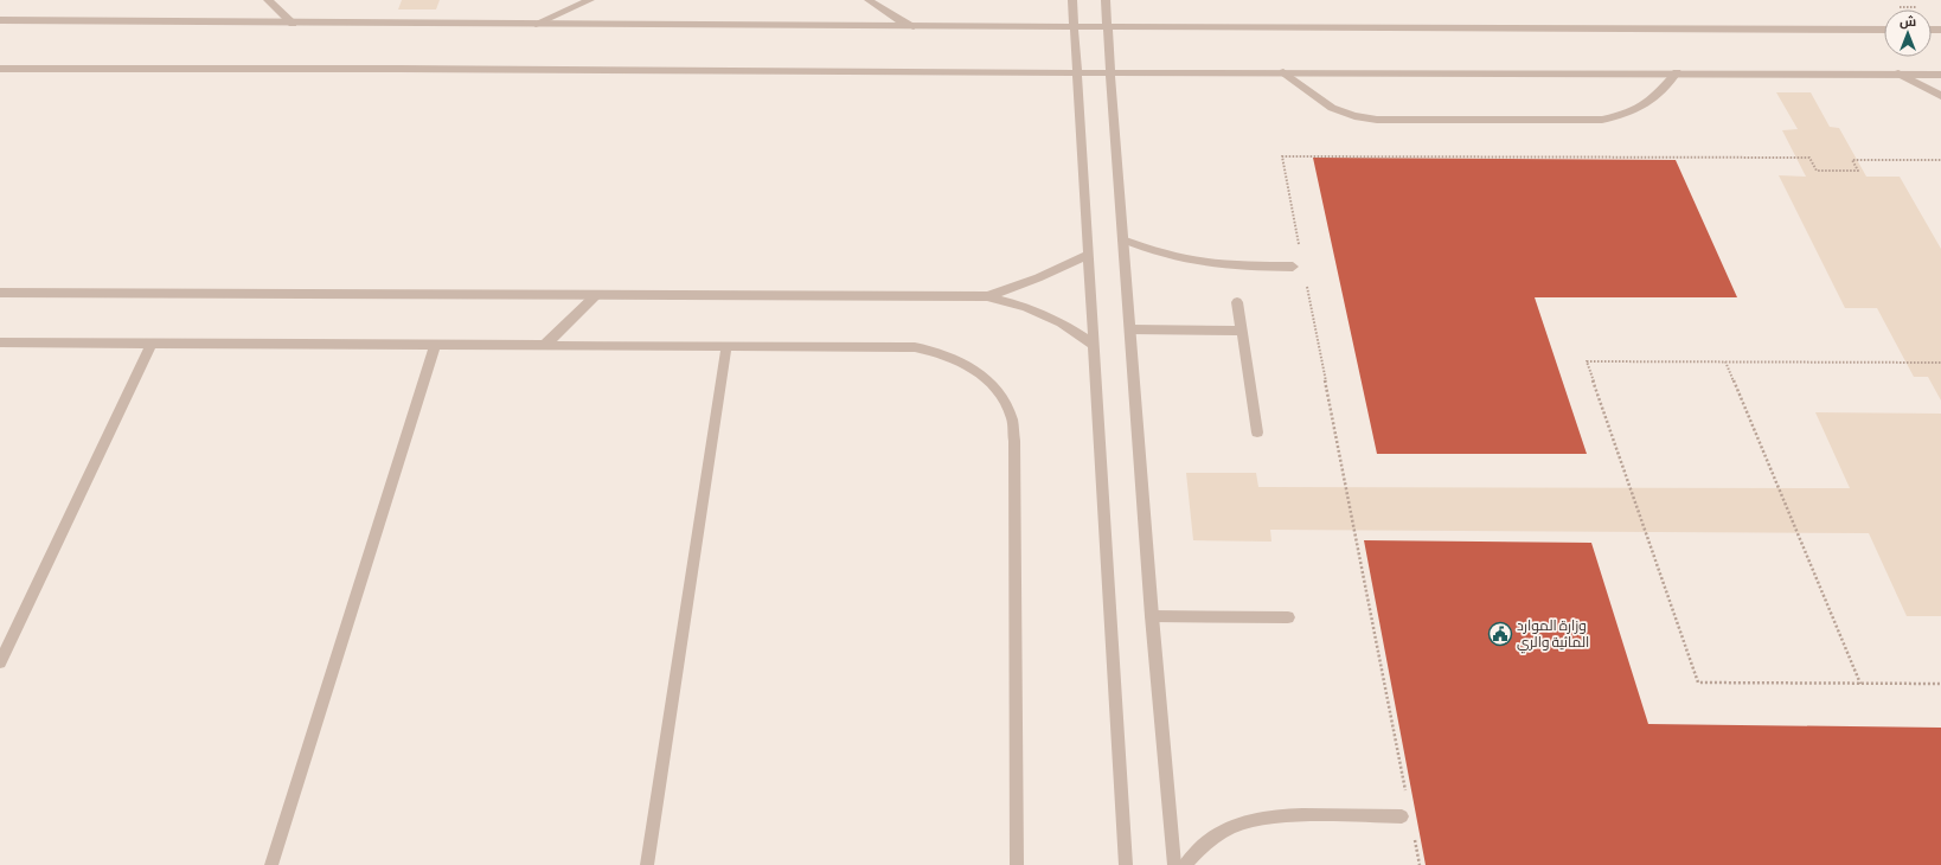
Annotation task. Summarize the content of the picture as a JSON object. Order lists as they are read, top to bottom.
{
  "places": {
    "public building": ["وزارة الموارد المائية والري"]
  },
  "north": "top"
}
